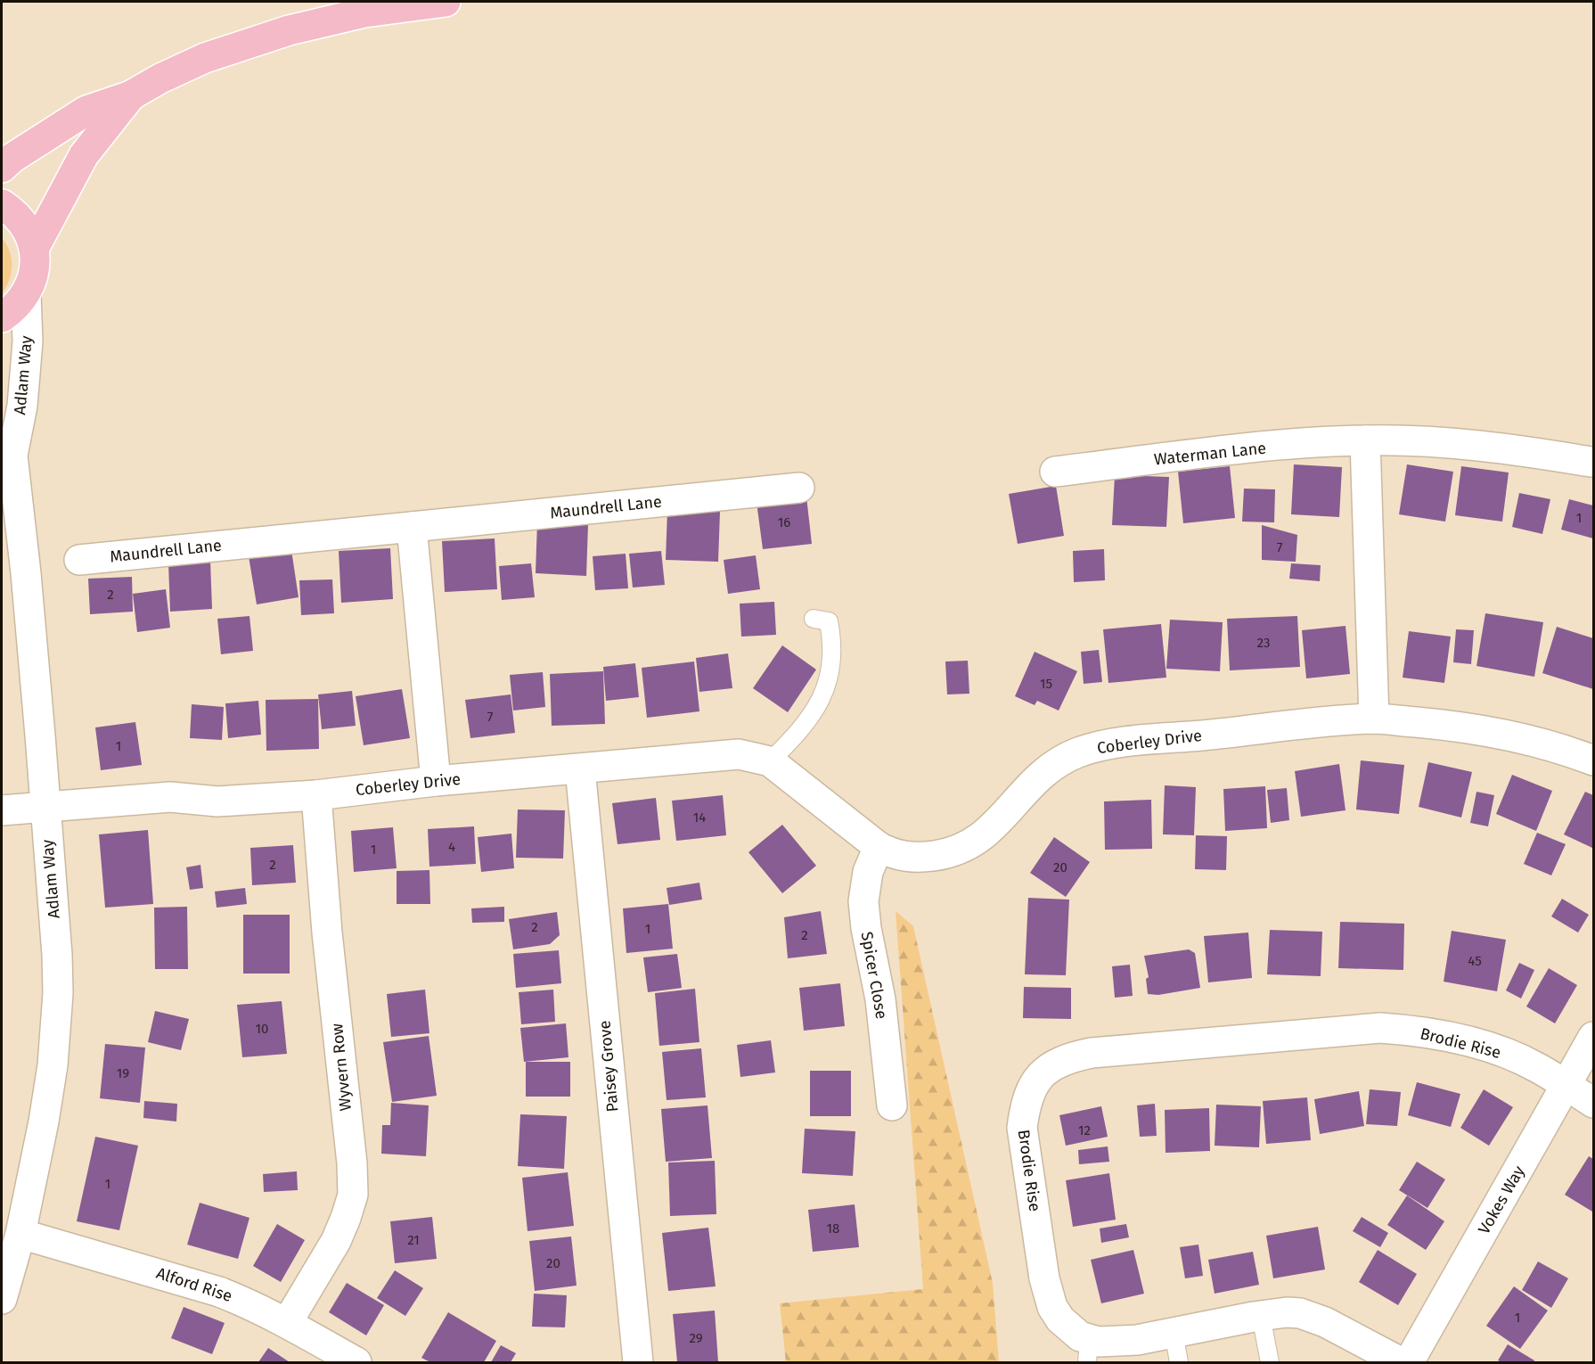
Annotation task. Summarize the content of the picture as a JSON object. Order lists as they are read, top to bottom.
{
  "streets": {
    "street": [
      "Adlam Way",
      "Waterman Lane",
      "Maundrell Lane",
      "Coberley Drive",
      "Spicer Close",
      "Brodie Rise",
      "Paisey Grove",
      "Wyvern Row",
      "Vokes Way",
      "Alford Rise"
    ]
  },
  "crossings": [
    ["Adlam Way", "Coberley Drive"],
    ["Adlam Way", "Alford Rise"],
    ["Coberley Drive", "Spicer Close"],
    ["Coberley Drive", "Paisey Grove"],
    ["Coberley Drive", "Wyvern Row"],
    ["Brodie Rise", "Vokes Way"],
    ["Wyvern Row", "Alford Rise"]
  ],
  "house_numbers": [
    "1",
    "16",
    "7",
    "2",
    "23",
    "15",
    "7",
    "1",
    "14",
    "4",
    "1",
    "2",
    "20",
    "2",
    "1",
    "2",
    "45",
    "10",
    "19",
    "12",
    "1",
    "18",
    "21",
    "20",
    "1",
    "29"
  ]
}
